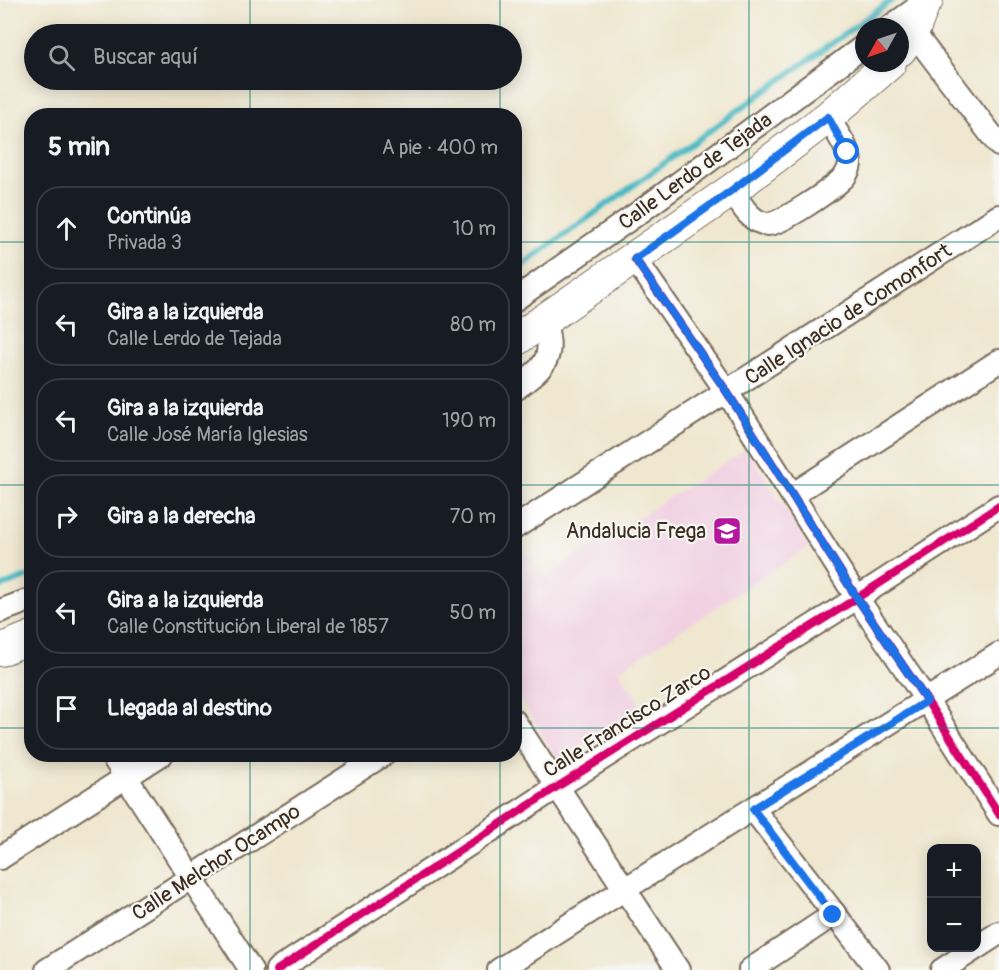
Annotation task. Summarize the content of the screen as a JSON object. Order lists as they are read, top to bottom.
{
  "streets": {
    "street": [
      "Calle Lerdo de Tejada",
      "Calle Ignacio de Comonfort",
      "Calle Francisco Zarco",
      "Calle Melchor Ocampo"
    ]
  },
  "places": {
    "school or university": ["Andalucia Frega"]
  },
  "north": "bottom left",
  "page": {
    "search": "Buscar aquí",
    "heading": ["5 min", "A pie · 400 m"],
    "list": [
      ["Continúa", "Privada 3", "10 m"],
      ["Gira a la izquierda", "Calle Lerdo de Tejada", "80 m"],
      ["Gira a la izquierda", "Calle José María Iglesias", "190 m"],
      ["Gira a la derecha", "70 m"],
      ["Gira a la izquierda", "Calle Constitución Liberal de 1857", "50 m"],
      "Llegada al destino"
    ],
    "map_buttons": ["+", "−"]
  }
}
